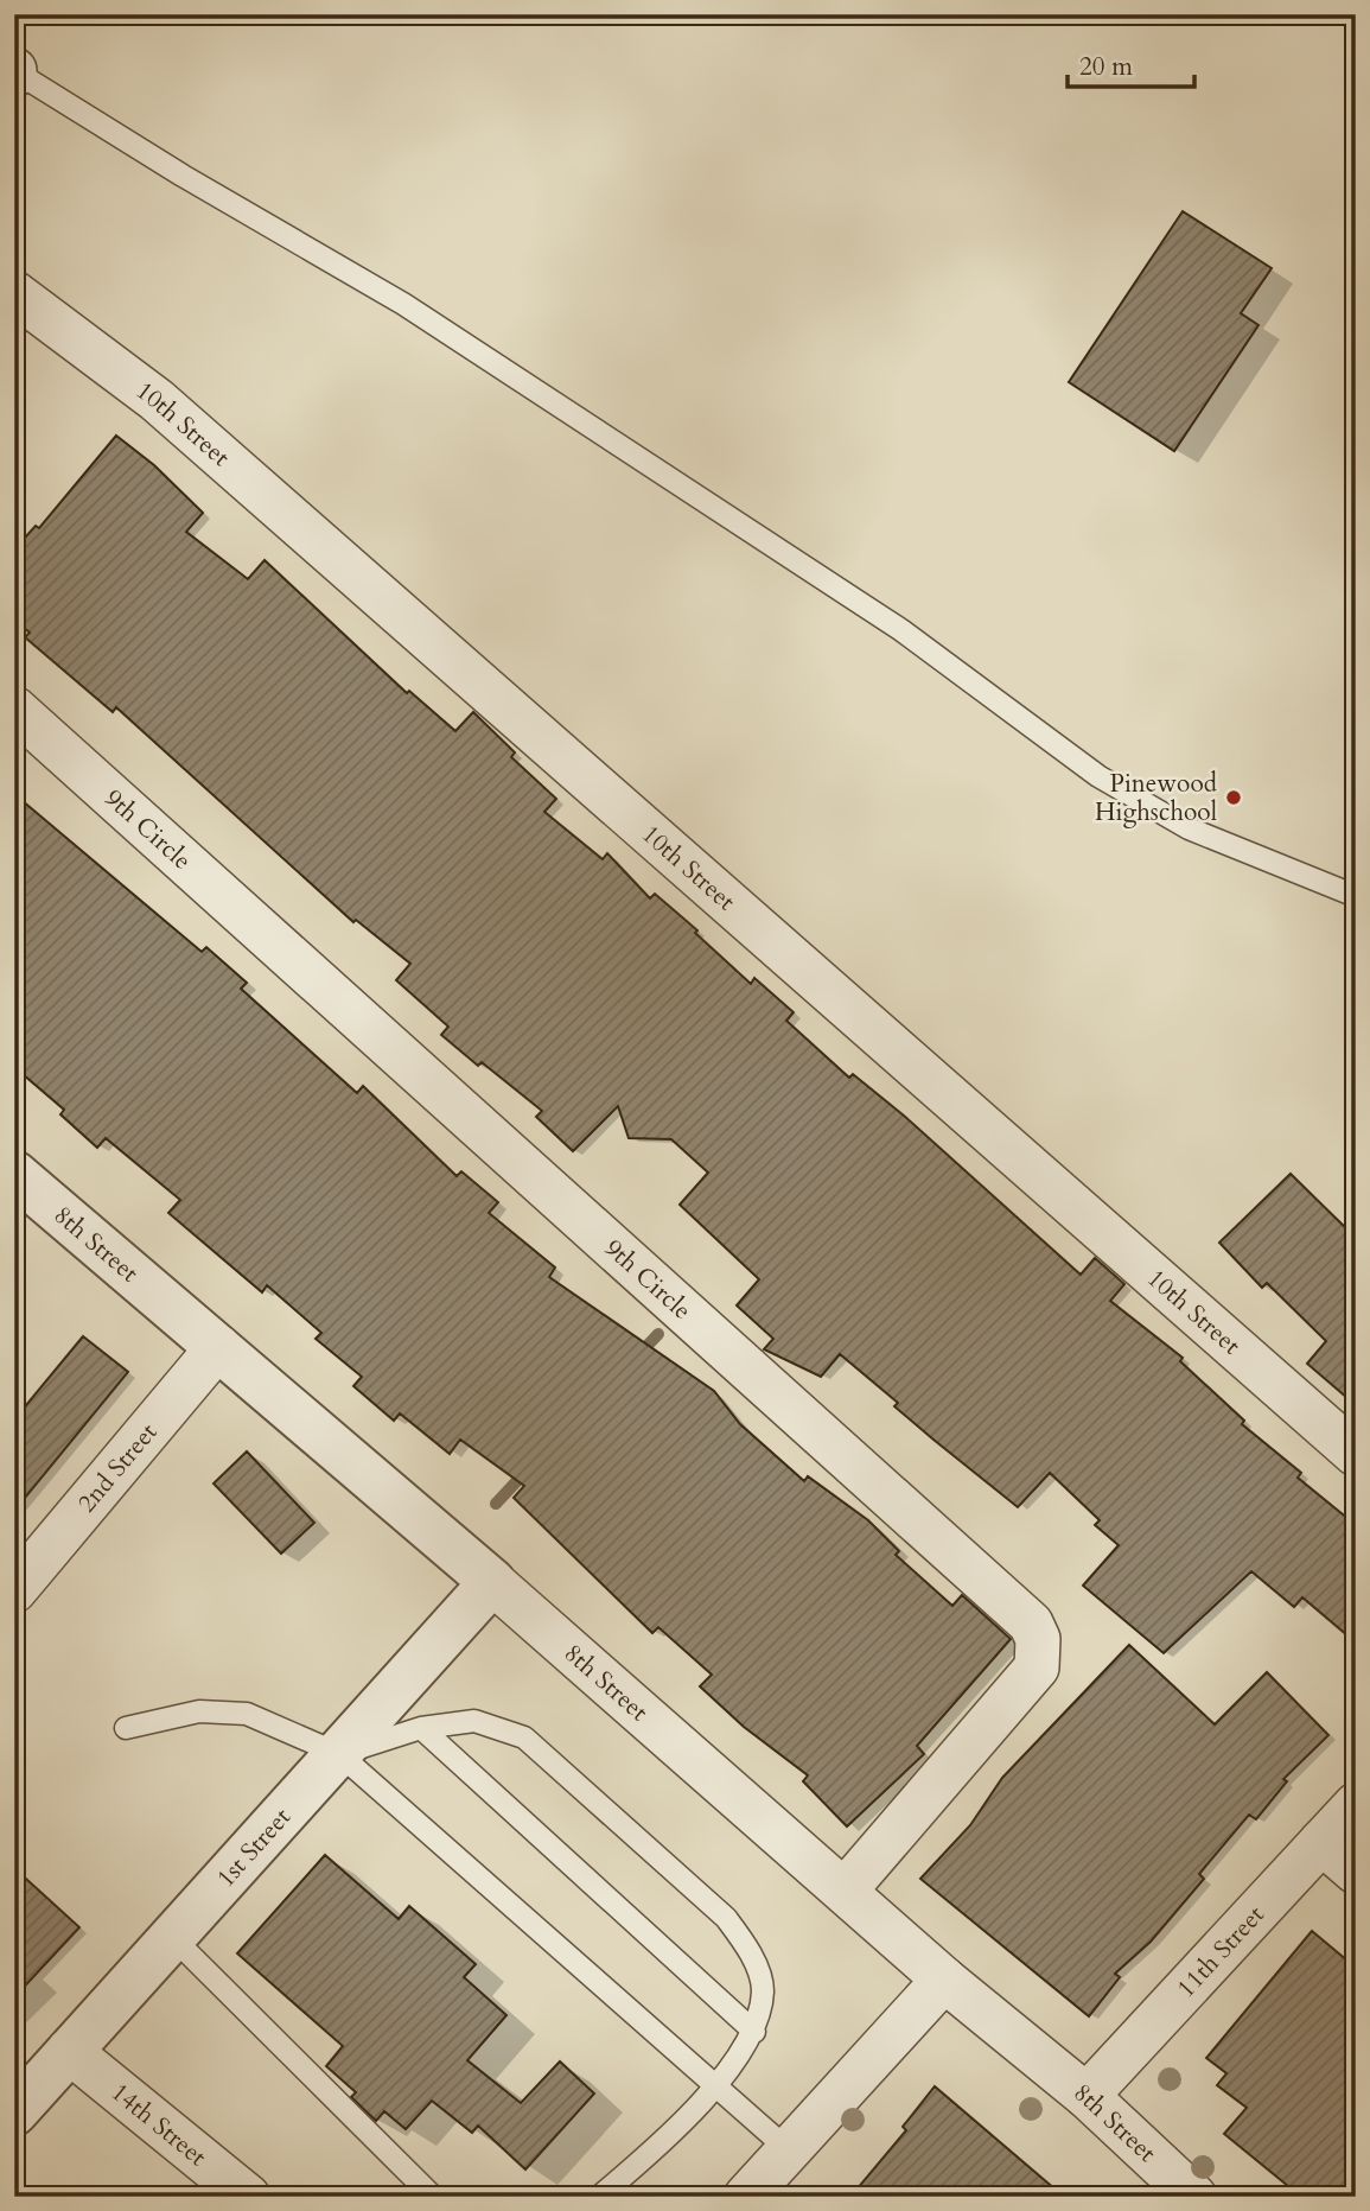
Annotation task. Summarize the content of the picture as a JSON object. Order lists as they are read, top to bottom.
{
  "streets": {
    "street": [
      "10th Street",
      "9th Circle",
      "8th Street",
      "2nd Street",
      "1st Street",
      "11th Street",
      "14th Street"
    ]
  },
  "crossings": [
    ["9th Circle", "8th Street"],
    ["8th Street", "2nd Street"],
    ["8th Street", "1st Street"],
    ["8th Street", "11th Street"],
    ["1st Street", "14th Street"]
  ],
  "places": ["Pinewood Highschool"],
  "scale_bar": "20 m"
}
